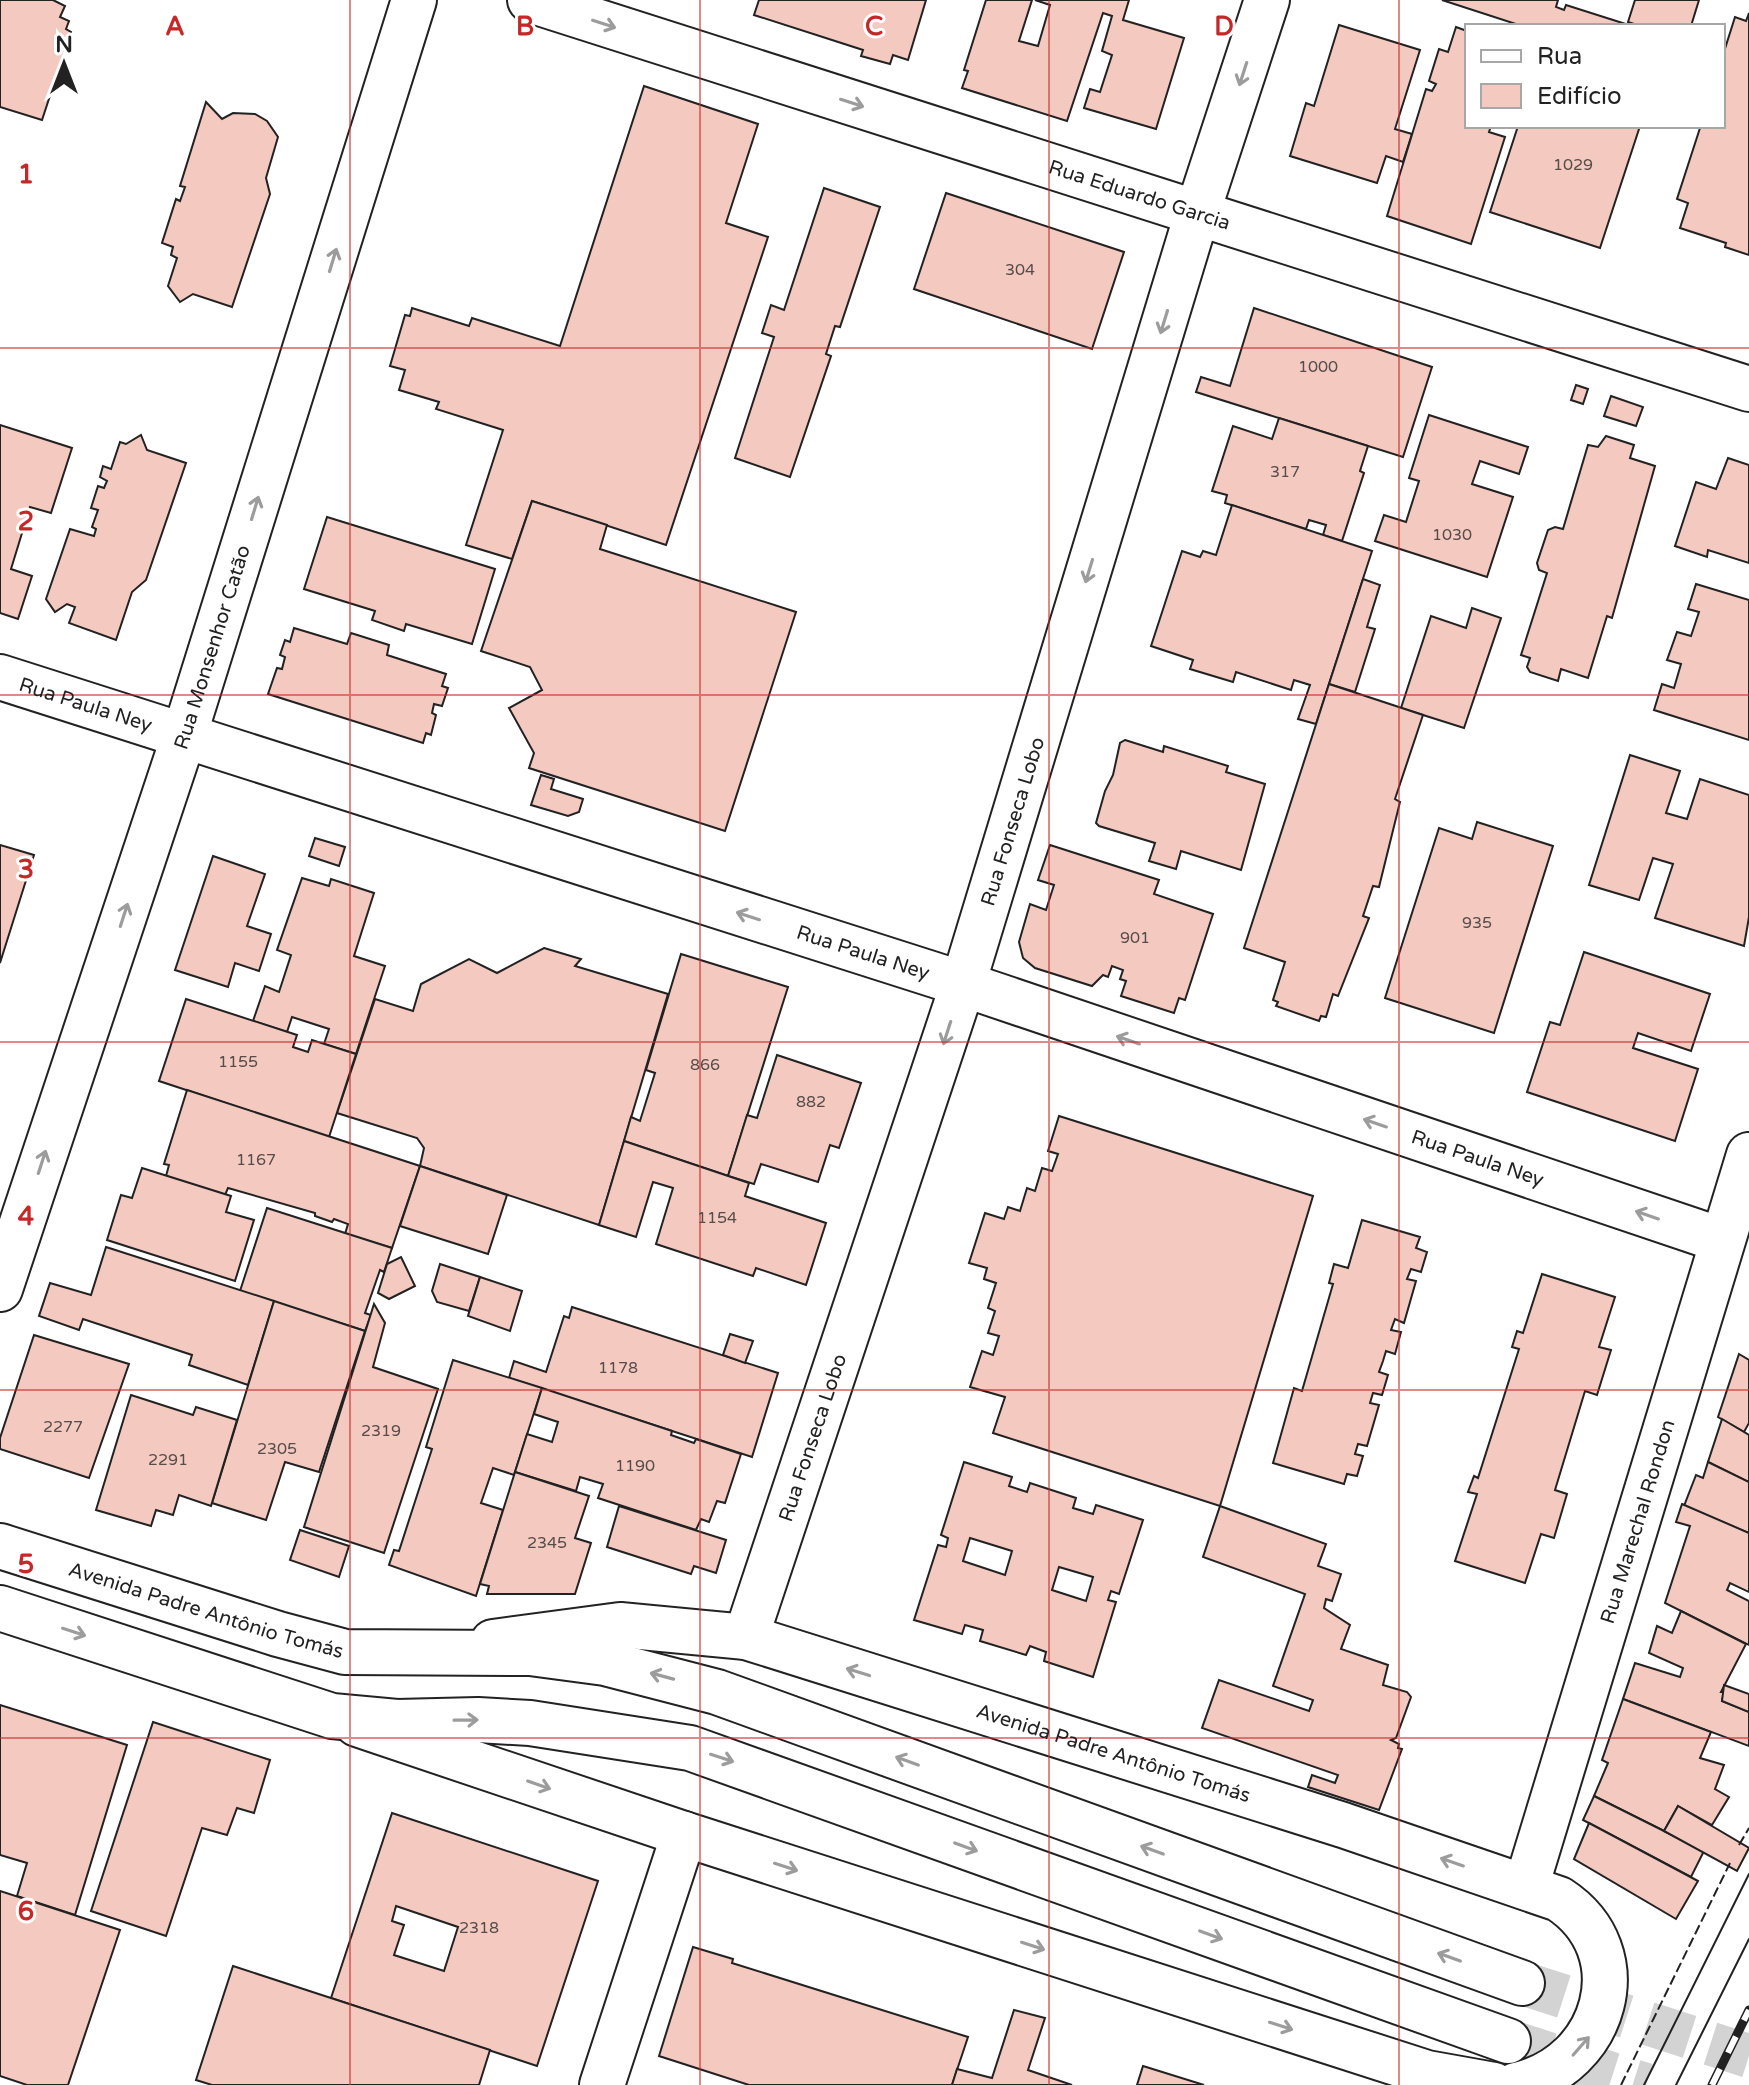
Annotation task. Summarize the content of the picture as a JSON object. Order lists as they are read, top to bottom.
{
  "streets": {
    "street": [
      "Rua Eduardo Garcia",
      "Rua Monsenhor Catão",
      "Rua Paula Ney",
      "Rua Fonseca Lobo",
      "Rua Marechal Rondon",
      "Avenida Padre Antônio Tomás"
    ]
  },
  "crossings": [
    ["Rua Eduardo Garcia", "Rua Fonseca Lobo"],
    ["Rua Monsenhor Catão", "Rua Paula Ney"],
    ["Rua Paula Ney", "Rua Fonseca Lobo"],
    ["Rua Paula Ney", "Rua Marechal Rondon"],
    ["Rua Fonseca Lobo", "Avenida Padre Antônio Tomás"],
    ["Rua Marechal Rondon", "Avenida Padre Antônio Tomás"]
  ],
  "one_way": [
    "Rua Eduardo Garcia",
    "Rua Monsenhor Catão",
    "Rua Paula Ney",
    "Rua Fonseca Lobo"
  ],
  "house_numbers": [
    "1029",
    "304",
    "1000",
    "317",
    "1030",
    "935",
    "901",
    "1155",
    "866",
    "882",
    "1167",
    "1154",
    "1178",
    "2277",
    "2319",
    "2305",
    "2291",
    "1190",
    "2345",
    "2318"
  ],
  "legend": ["Rua", "Edifício"],
  "north": "top",
  "grid": {
    "columns": [
      "A",
      "B",
      "C",
      "D"
    ],
    "rows": [
      "1",
      "2",
      "3",
      "4",
      "5",
      "6"
    ]
  }
}
